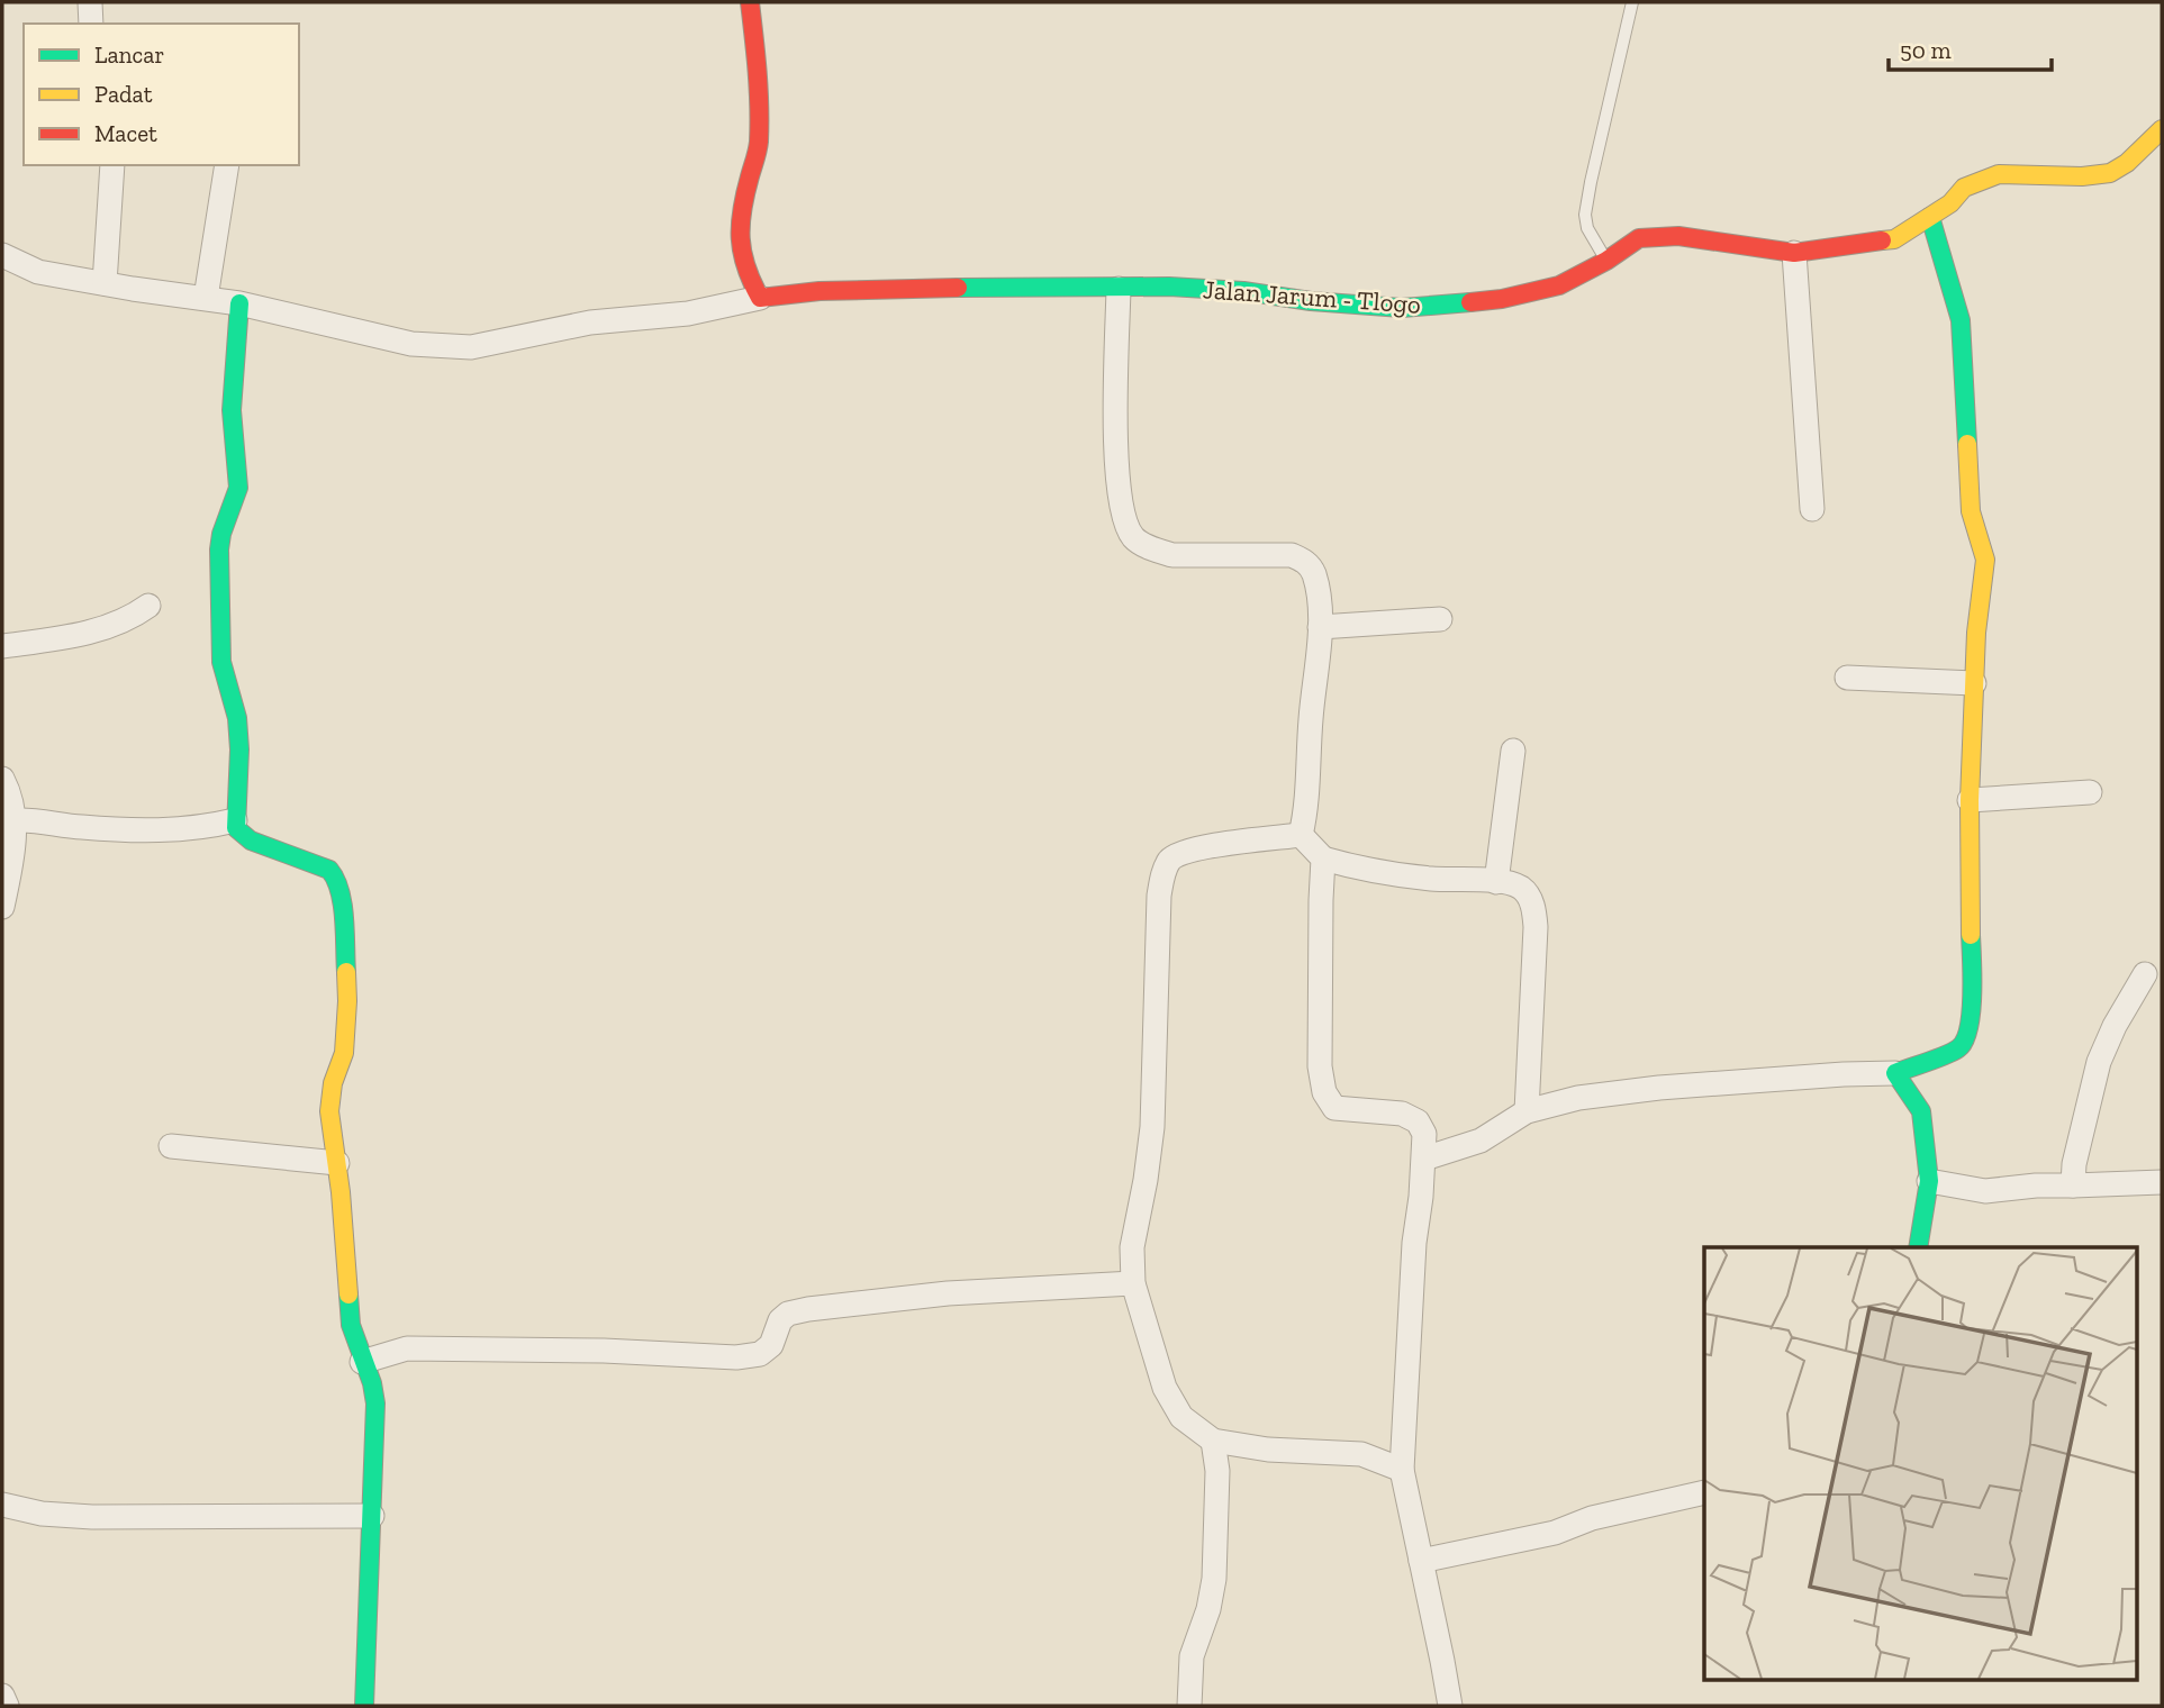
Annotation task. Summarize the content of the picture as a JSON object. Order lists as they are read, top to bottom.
{
  "streets": {
    "street": ["Jalan Jarum - Tlogo"]
  },
  "legend": ["Lancar", "Padat", "Macet"],
  "scale_bar": "50 m"
}
